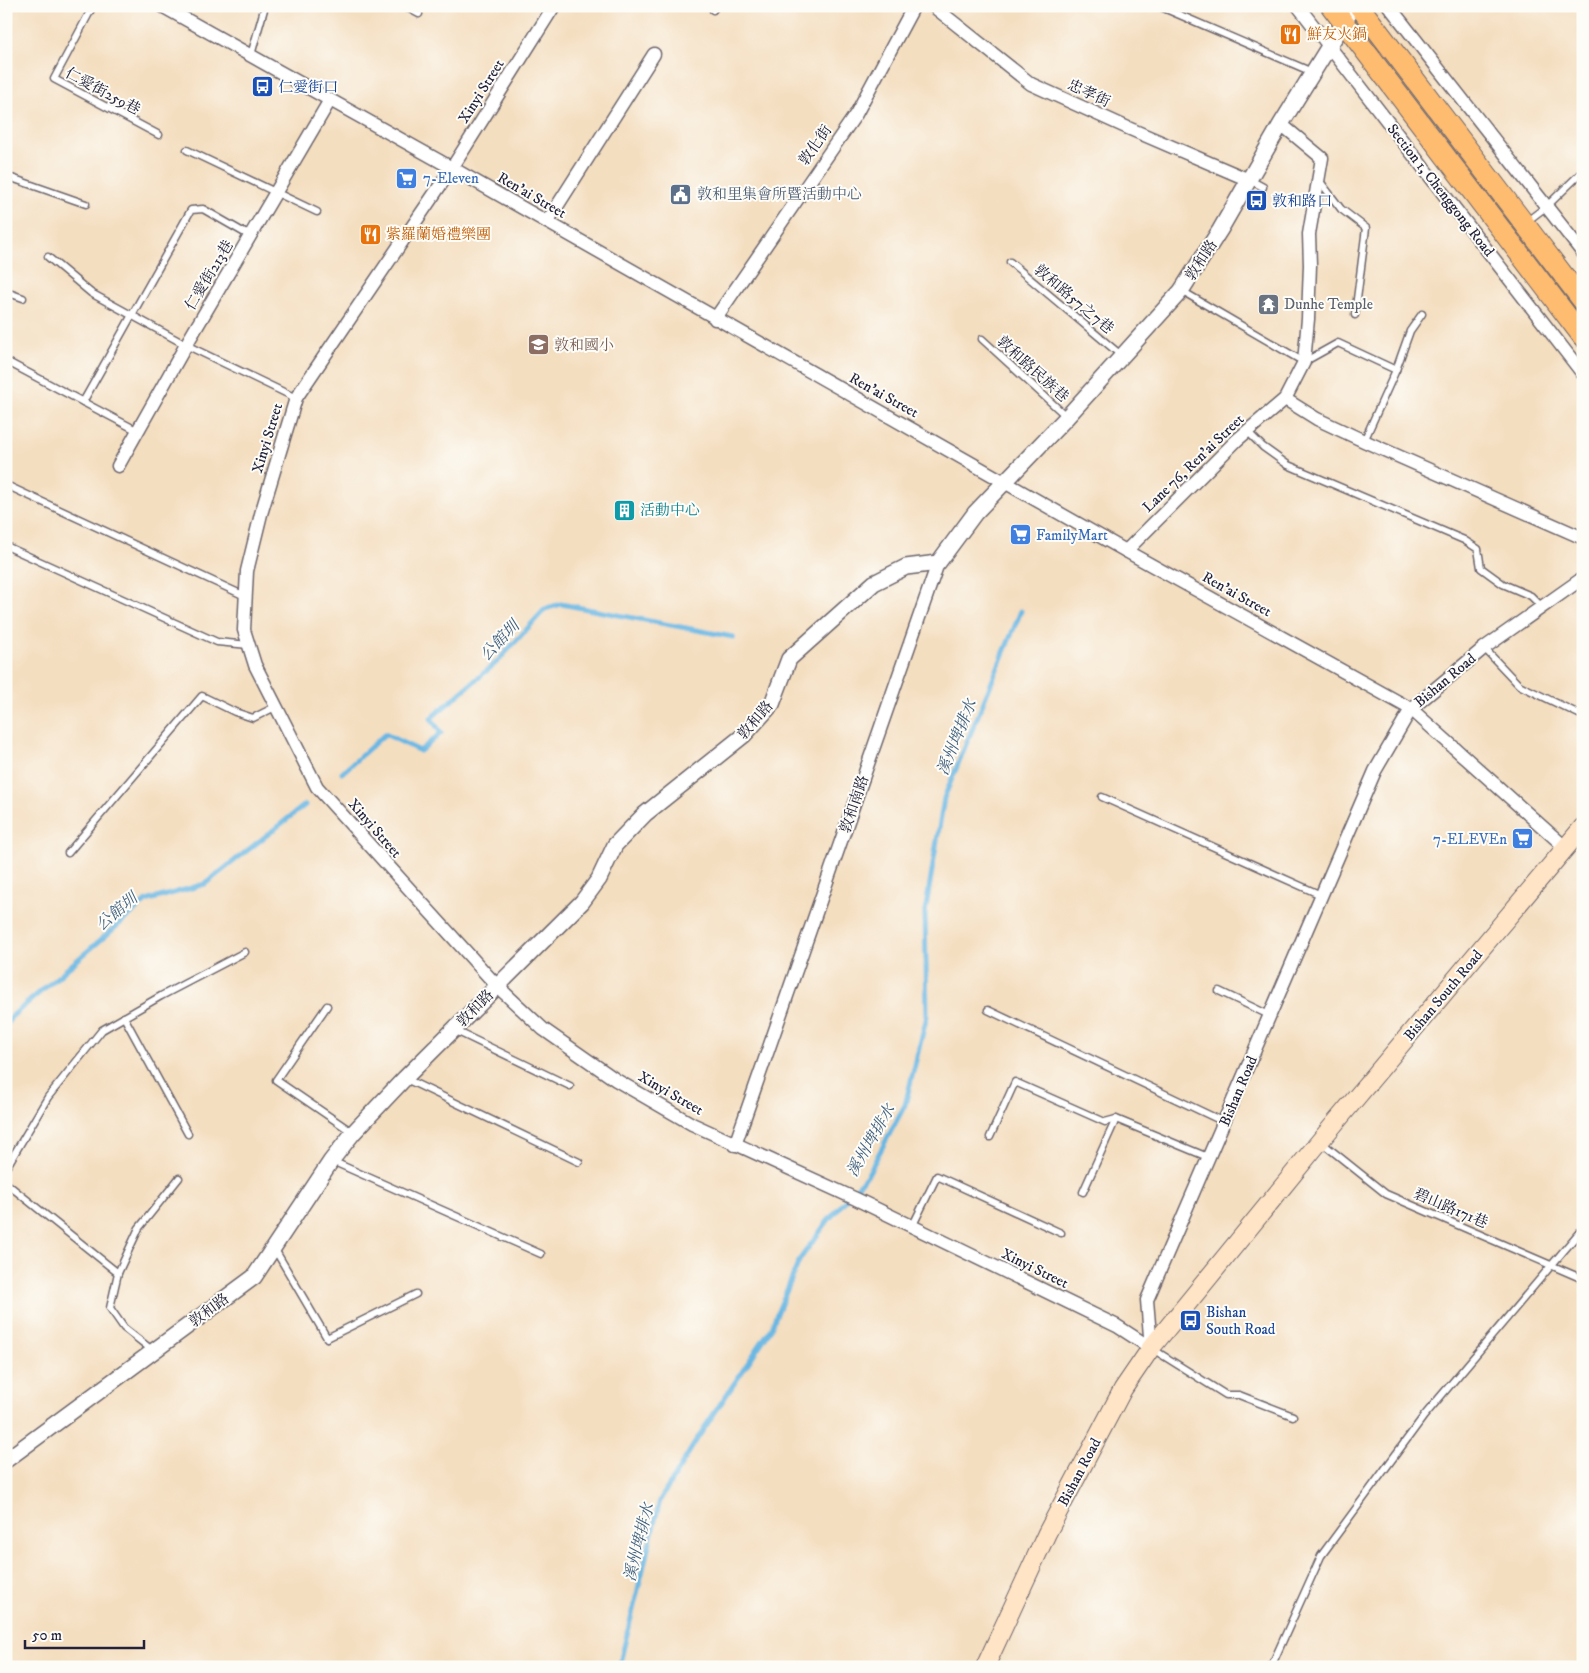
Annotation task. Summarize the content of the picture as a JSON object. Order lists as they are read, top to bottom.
{
  "streets": {
    "main road": ["Section 1, Chenggong Road", "Bishan Road", "Bishan South Road"],
    "street": [
      "Xinyi Street",
      "忠孝街",
      "敦化街",
      "Ren’ai Street",
      "敦和路",
      "仁愛街213巷",
      "Lane 76, Ren’ai Street",
      "敦和南路"
    ],
    "lane": [
      "仁愛街259巷",
      "敦和路57之7巷",
      "敦和路民族巷",
      "碧山路171巷"
    ]
  },
  "crossings": [
    ["Xinyi Street", "Ren’ai Street"],
    ["Xinyi Street", "敦和路"],
    ["Xinyi Street", "Bishan Road"],
    ["Xinyi Street", "敦和南路"],
    ["Xinyi Street", "Bishan South Road"],
    ["忠孝街", "敦和路"],
    ["敦化街", "Ren’ai Street"],
    ["Section 1, Chenggong Road", "敦和路"],
    ["Ren’ai Street", "敦和路"],
    ["Ren’ai Street", "仁愛街213巷"],
    ["Ren’ai Street", "Lane 76, Ren’ai Street"],
    ["Ren’ai Street", "Bishan Road"],
    ["Ren’ai Street", "敦和南路"],
    ["Ren’ai Street", "Bishan South Road"],
    ["敦和路", "敦和路57之7巷"],
    ["敦和路", "敦和路民族巷"],
    ["敦和路", "敦和南路"],
    ["Bishan Road", "Bishan South Road"],
    ["Bishan South Road", "碧山路171巷"]
  ],
  "water": ["公館圳", "溪州埤排水"],
  "places": {
    "restaurant": ["鮮友火鍋", "紫羅蘭婚禮樂團"],
    "bus stop": ["仁愛街口", "敦和路口", "Bishan South Road"],
    "supermarket": ["7-Eleven", "FamilyMart", "7-ELEVEn"],
    "public building": ["敦和里集會所暨活動中心"],
    "temple": ["Dunhe Temple"],
    "school or university": ["敦和國小"],
    "building": ["活動中心"]
  },
  "scale_bar": "50 m"
}
